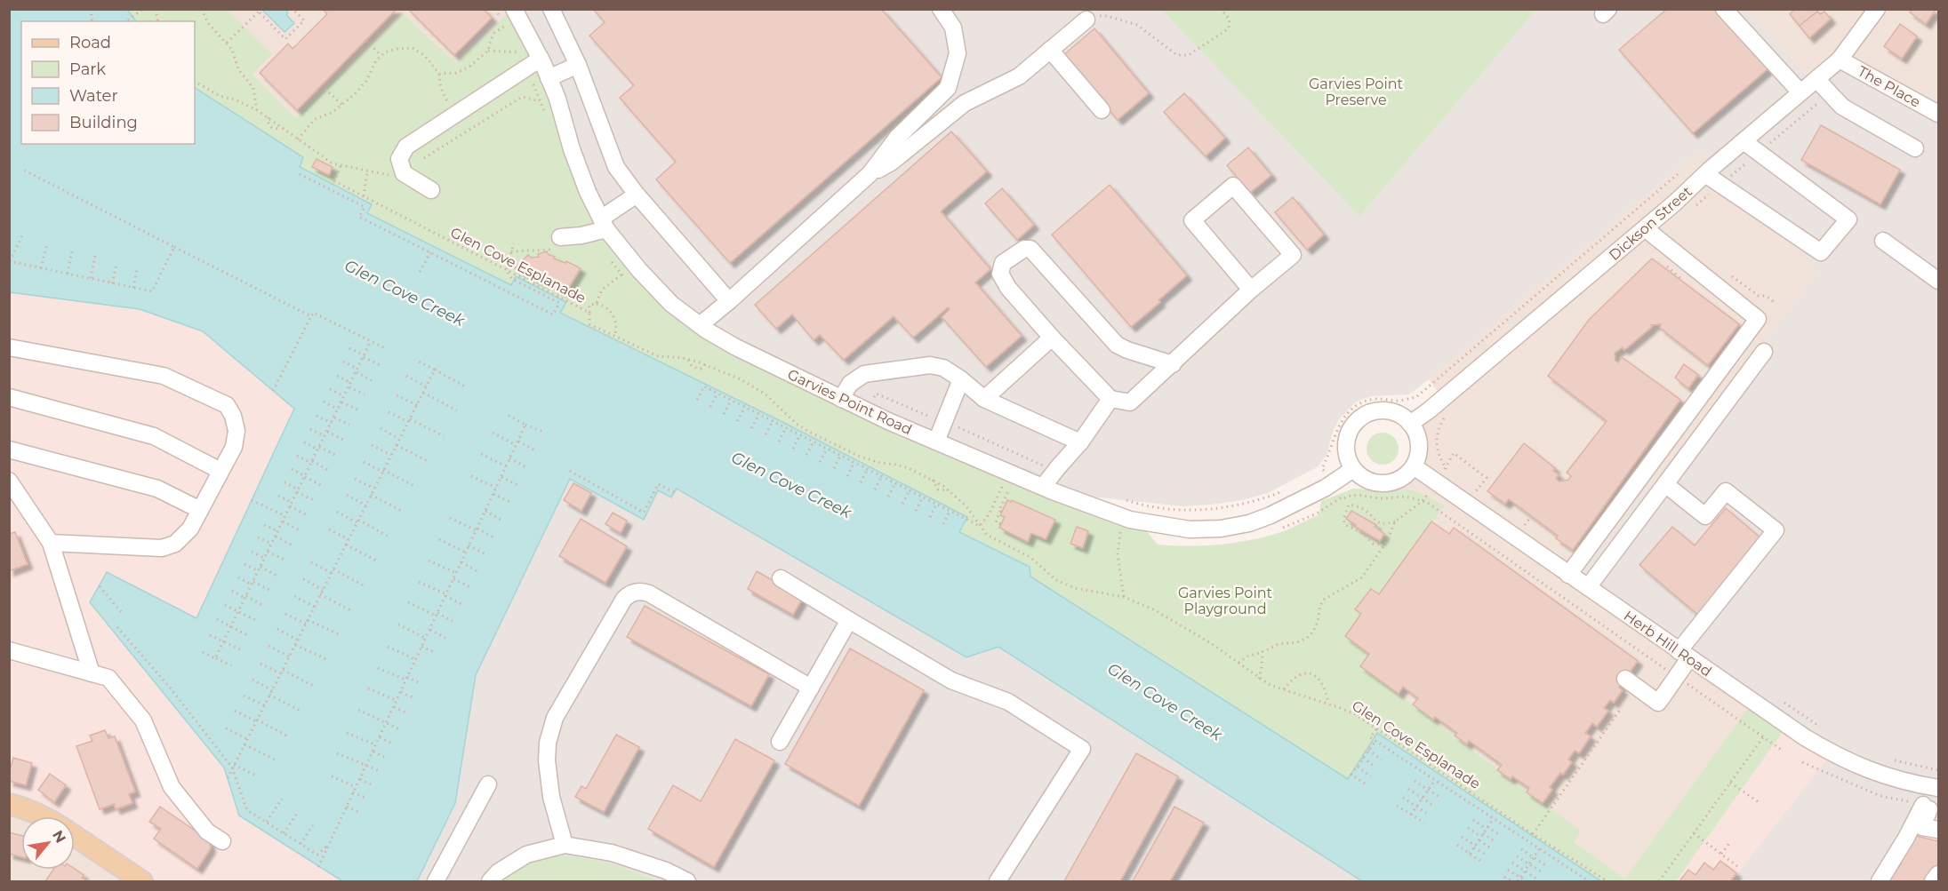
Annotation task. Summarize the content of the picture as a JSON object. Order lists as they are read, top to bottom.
{
  "streets": {
    "street": [
      "The Place",
      "Dickson Street",
      "Garvies Point Road",
      "Herb Hill Road"
    ],
    "path": ["Glen Cove Esplanade"]
  },
  "crossings": [
    ["The Place", "Dickson Street"],
    ["Dickson Street", "Garvies Point Road"],
    ["Dickson Street", "Herb Hill Road"],
    ["Garvies Point Road", "Herb Hill Road"]
  ],
  "water": ["Glen Cove Creek"],
  "parks": ["Garvies Point Preserve", "Garvies Point Playground"],
  "legend": [
    "Road",
    "Park",
    "Water",
    "Building"
  ],
  "north": "top right"
}
